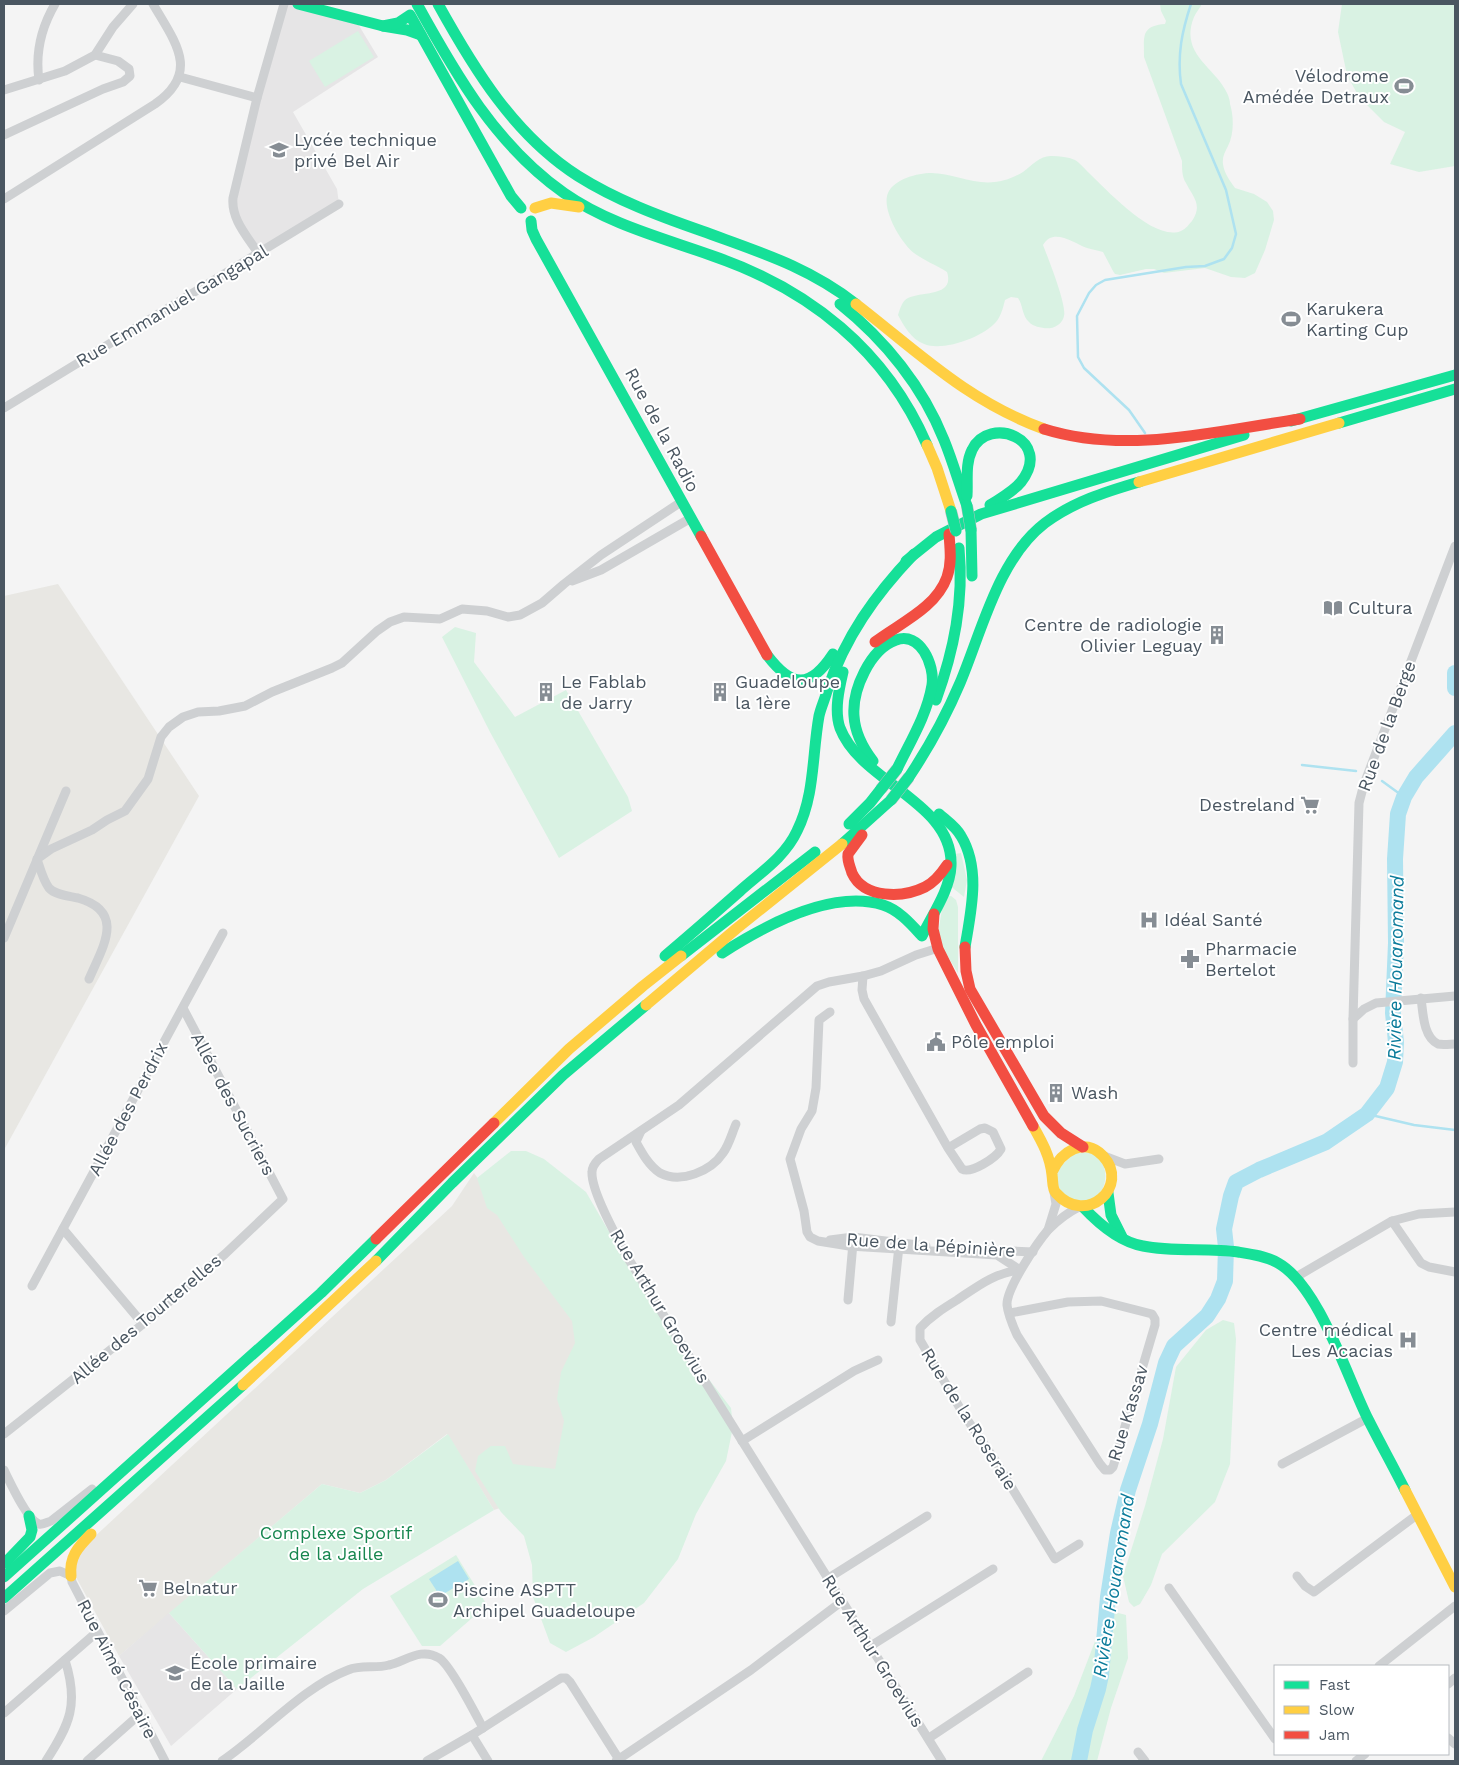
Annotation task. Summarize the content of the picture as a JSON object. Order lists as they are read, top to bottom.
{
  "streets": {
    "main road": ["Rue de la Radio"],
    "street": [
      "Rue Emmanuel Gangapal",
      "Rue de la Berge",
      "Allée des Sucriers",
      "Allée des Perdrix",
      "Rue de la Pépinière",
      "Rue Arthur Groevius",
      "Allée des Tourterelles",
      "Rue Kassav",
      "Rue de la Roseraie",
      "Rue Aimé Césaire"
    ]
  },
  "crossings": [
    ["Allée des Sucriers", "Allée des Perdrix"],
    ["Allée des Sucriers", "Allée des Tourterelles"],
    ["Rue de la Pépinière", "Rue Kassav"],
    ["Rue de la Pépinière", "Rue de la Roseraie"],
    ["Rue Kassav", "Rue de la Roseraie"]
  ],
  "water": ["Rivière Houaromand"],
  "parks": ["Complexe Sportif de la Jaille"],
  "places": {
    "sports": ["Vélodrome Amédée Detraux", "Karukera Karting Cup", "Piscine ASPTT Archipel Guadeloupe"],
    "school or university": ["Lycée technique privé Bel Air", "École primaire de la Jaille"],
    "library": ["Cultura"],
    "building": [
      "Centre de radiologie Olivier Leguay",
      "Le Fablab de Jarry",
      "Guadeloupe la 1ère",
      "Wash"
    ],
    "supermarket": ["Destreland", "Belnatur"],
    "hospital": ["Idéal Santé", "Centre médical Les Acacias"],
    "pharmacy": ["Pharmacie Bertelot"],
    "public building": ["Pôle emploi"]
  },
  "legend": ["Fast", "Slow", "Jam"]
}
